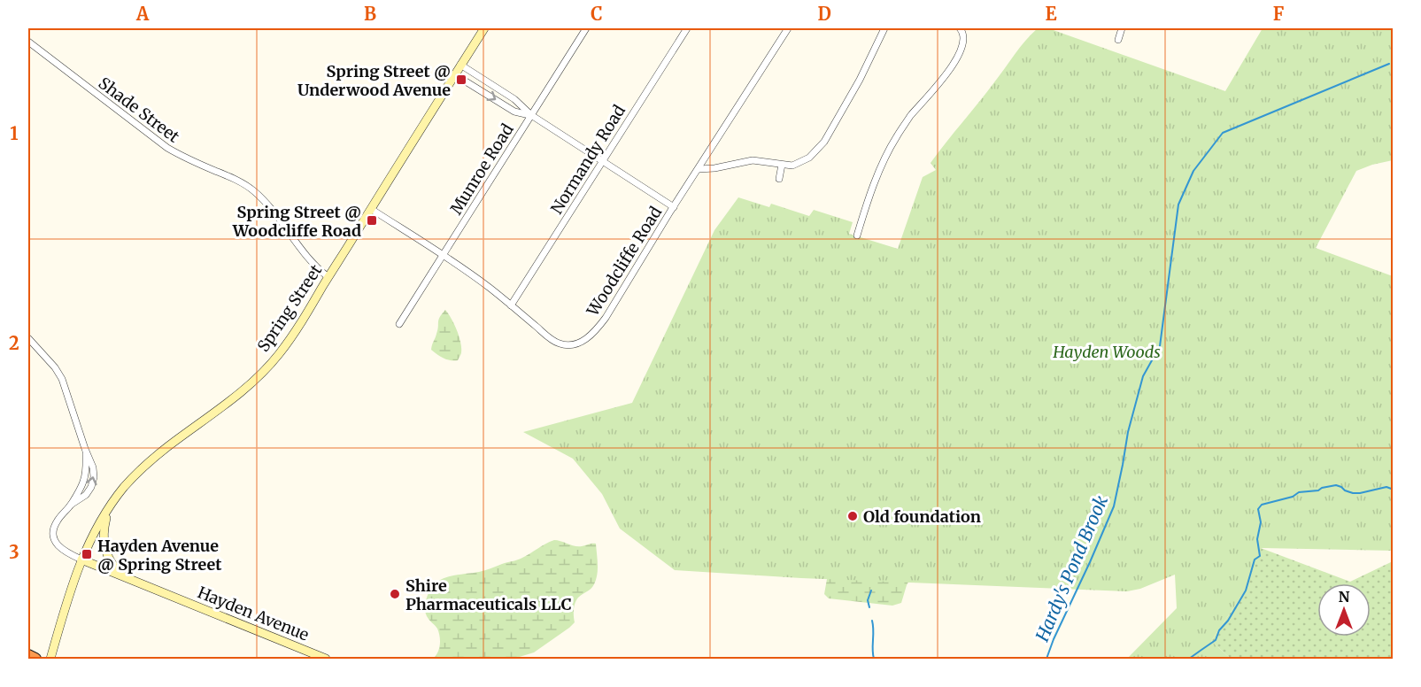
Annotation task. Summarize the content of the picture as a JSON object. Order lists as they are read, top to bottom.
{
  "streets": {
    "main road": ["Spring Street", "Hayden Avenue"],
    "street": [
      "Shade Street",
      "Normandy Road",
      "Munroe Road",
      "Woodcliffe Road"
    ]
  },
  "crossings": [
    ["Shade Street", "Spring Street"],
    ["Normandy Road", "Woodcliffe Road"],
    ["Munroe Road", "Woodcliffe Road"],
    ["Woodcliffe Road", "Spring Street"],
    ["Spring Street", "Hayden Avenue"]
  ],
  "water": ["Hardy's Pond Brook"],
  "parks": ["Hayden Woods"],
  "places": {
    "transit": ["Spring Street @ Underwood Avenue", "Spring Street @ Woodcliffe Road", "Hayden Avenue @ Spring Street"],
    "other": ["Old foundation", "Shire Pharmaceuticals LLC"]
  },
  "north": "top",
  "grid": {
    "columns": [
      "A",
      "B",
      "C",
      "D",
      "E",
      "F"
    ],
    "rows": ["1", "2", "3"]
  }
}
